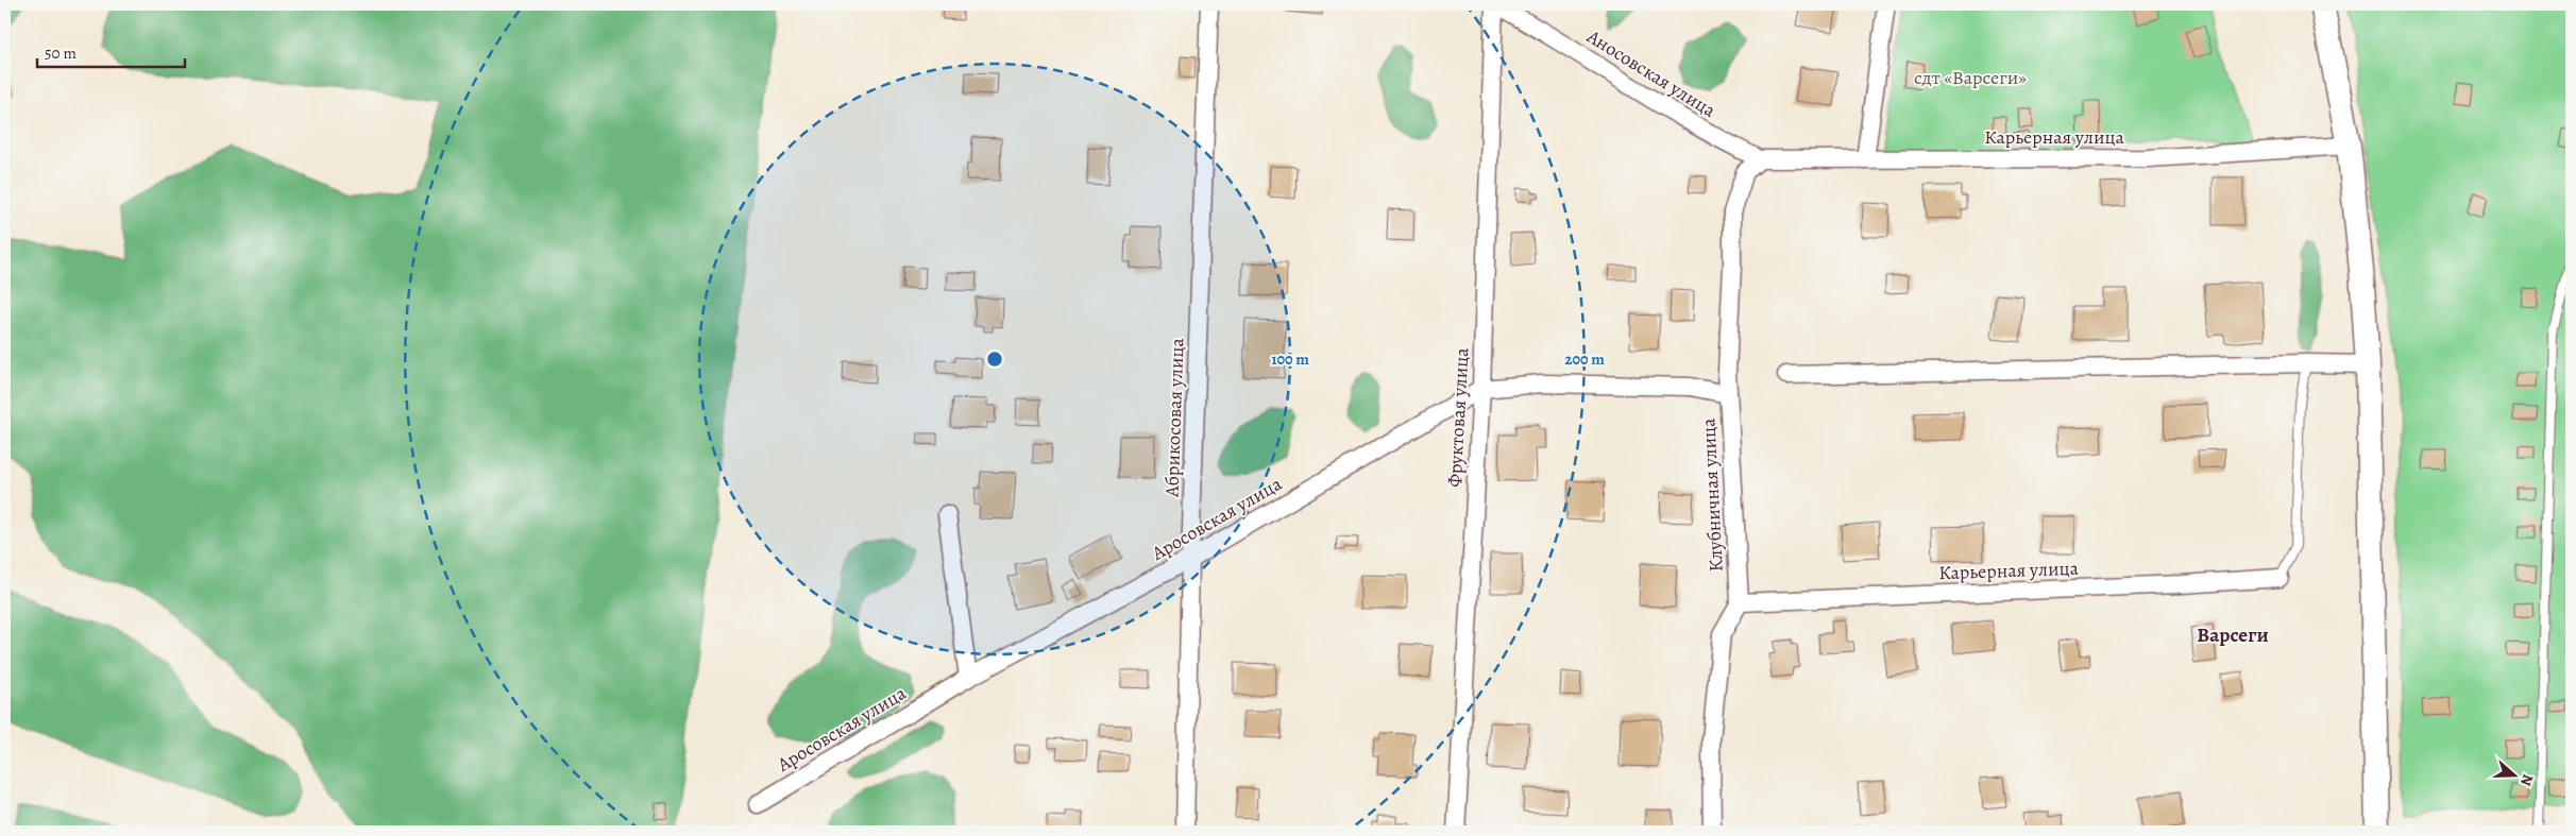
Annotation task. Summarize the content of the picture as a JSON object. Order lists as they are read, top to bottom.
{
  "streets": {
    "street": [
      "Аносовская улица",
      "Карьерная улица",
      "Абрикосовая улица",
      "Фруктовая улица",
      "Клубничная улица",
      "Аросовская улица"
    ]
  },
  "crossings": [
    ["Аносовская улица", "Карьерная улица"],
    ["Аносовская улица", "Фруктовая улица"],
    ["Аносовская улица", "Клубничная улица"],
    ["Карьерная улица", "Клубничная улица"],
    ["Абрикосовая улица", "Аросовская улица"],
    ["Фруктовая улица", "Аросовская улица"],
    ["Клубничная улица", "Аросовская улица"]
  ],
  "districts": ["Варсеги"],
  "parks": ["сдт «Варсеги»"],
  "scale_bar": "50 m",
  "north": "right",
  "rings": ["100 m", "200 m"]
}
